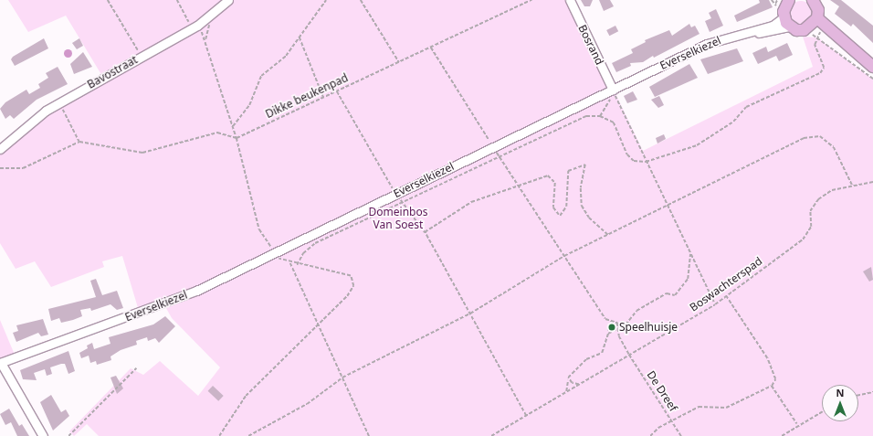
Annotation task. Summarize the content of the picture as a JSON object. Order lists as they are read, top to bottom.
{
  "streets": {
    "street": ["Bosrand", "Everselkiezel", "Bavostraat"],
    "path": ["Dikke beukenpad", "Boswachterspad", "De Dreef"]
  },
  "crossings": [
    ["Bosrand", "Everselkiezel"],
    ["Boswachterspad", "De Dreef"]
  ],
  "parks": ["Domeinbos Van Soest"],
  "places": ["Speelhuisje"],
  "north": "top"
}
